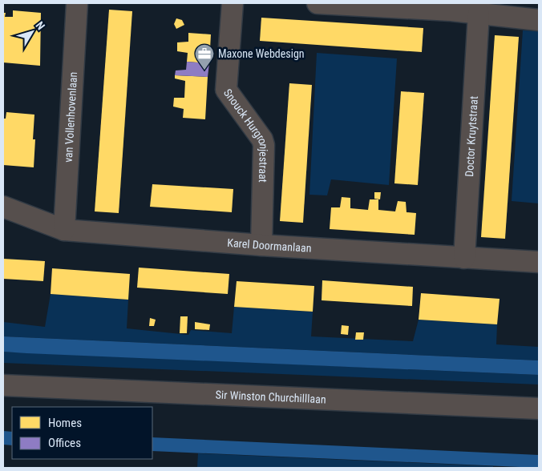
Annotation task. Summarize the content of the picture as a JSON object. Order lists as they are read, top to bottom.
{
  "streets": {
    "street": [
      "van Vollenhovenlaan",
      "Doctor Kruytstraat",
      "Snouck Hurgronjestraat",
      "Karel Doormanlaan",
      "Sir Winston Churchilllaan"
    ]
  },
  "crossings": [
    ["van Vollenhovenlaan", "Karel Doormanlaan"],
    ["Doctor Kruytstraat", "Karel Doormanlaan"],
    ["Snouck Hurgronjestraat", "Karel Doormanlaan"]
  ],
  "places": {
    "office": ["Maxone Webdesign"]
  },
  "legend": ["Homes", "Offices"],
  "north": "top right"
}
